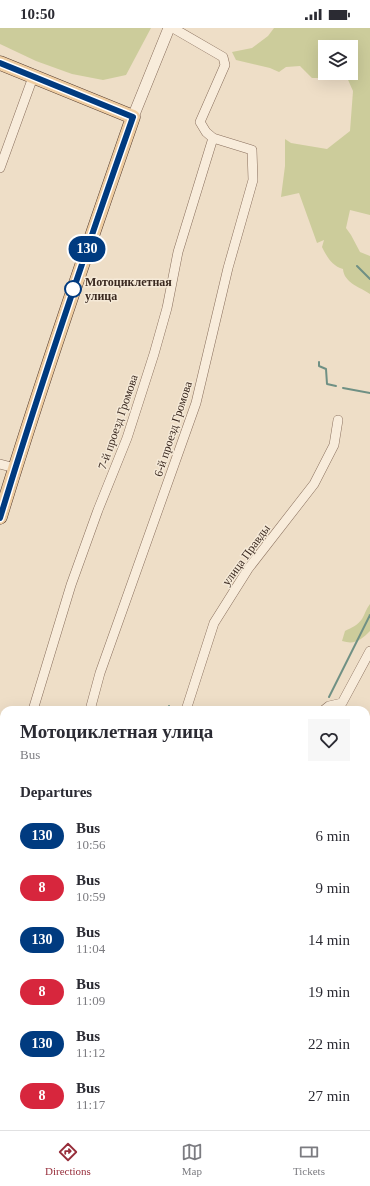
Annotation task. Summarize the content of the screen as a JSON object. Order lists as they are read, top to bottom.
{
  "streets": {
    "street": ["7-й проезд Громова", "6-й проезд Громова", "улица Правды"]
  },
  "crossings": [
    ["7-й проезд Громова", "6-й проезд Громова"]
  ],
  "places": ["Мотоциклетная улица"],
  "lines": ["bus line 130"],
  "page": {
    "status": "10:50",
    "on_map": "130",
    "heading": [
      ["Мотоциклетная улица", "Bus"],
      "Departures"
    ],
    "list": [
      {
        "mark": "130",
        "name": "Bus",
        "note": "10:56",
        "value": "6 min"
      },
      {
        "mark": "8",
        "name": "Bus",
        "note": "10:59",
        "value": "9 min"
      },
      {
        "mark": "130",
        "name": "Bus",
        "note": "11:04",
        "value": "14 min"
      },
      {
        "mark": "8",
        "name": "Bus",
        "note": "11:09",
        "value": "19 min"
      },
      {
        "mark": "130",
        "name": "Bus",
        "note": "11:12",
        "value": "22 min"
      },
      {
        "mark": "8",
        "name": "Bus",
        "note": "11:17",
        "value": "27 min"
      }
    ],
    "tabs": ["Directions", "Map", "Tickets"]
  }
}
